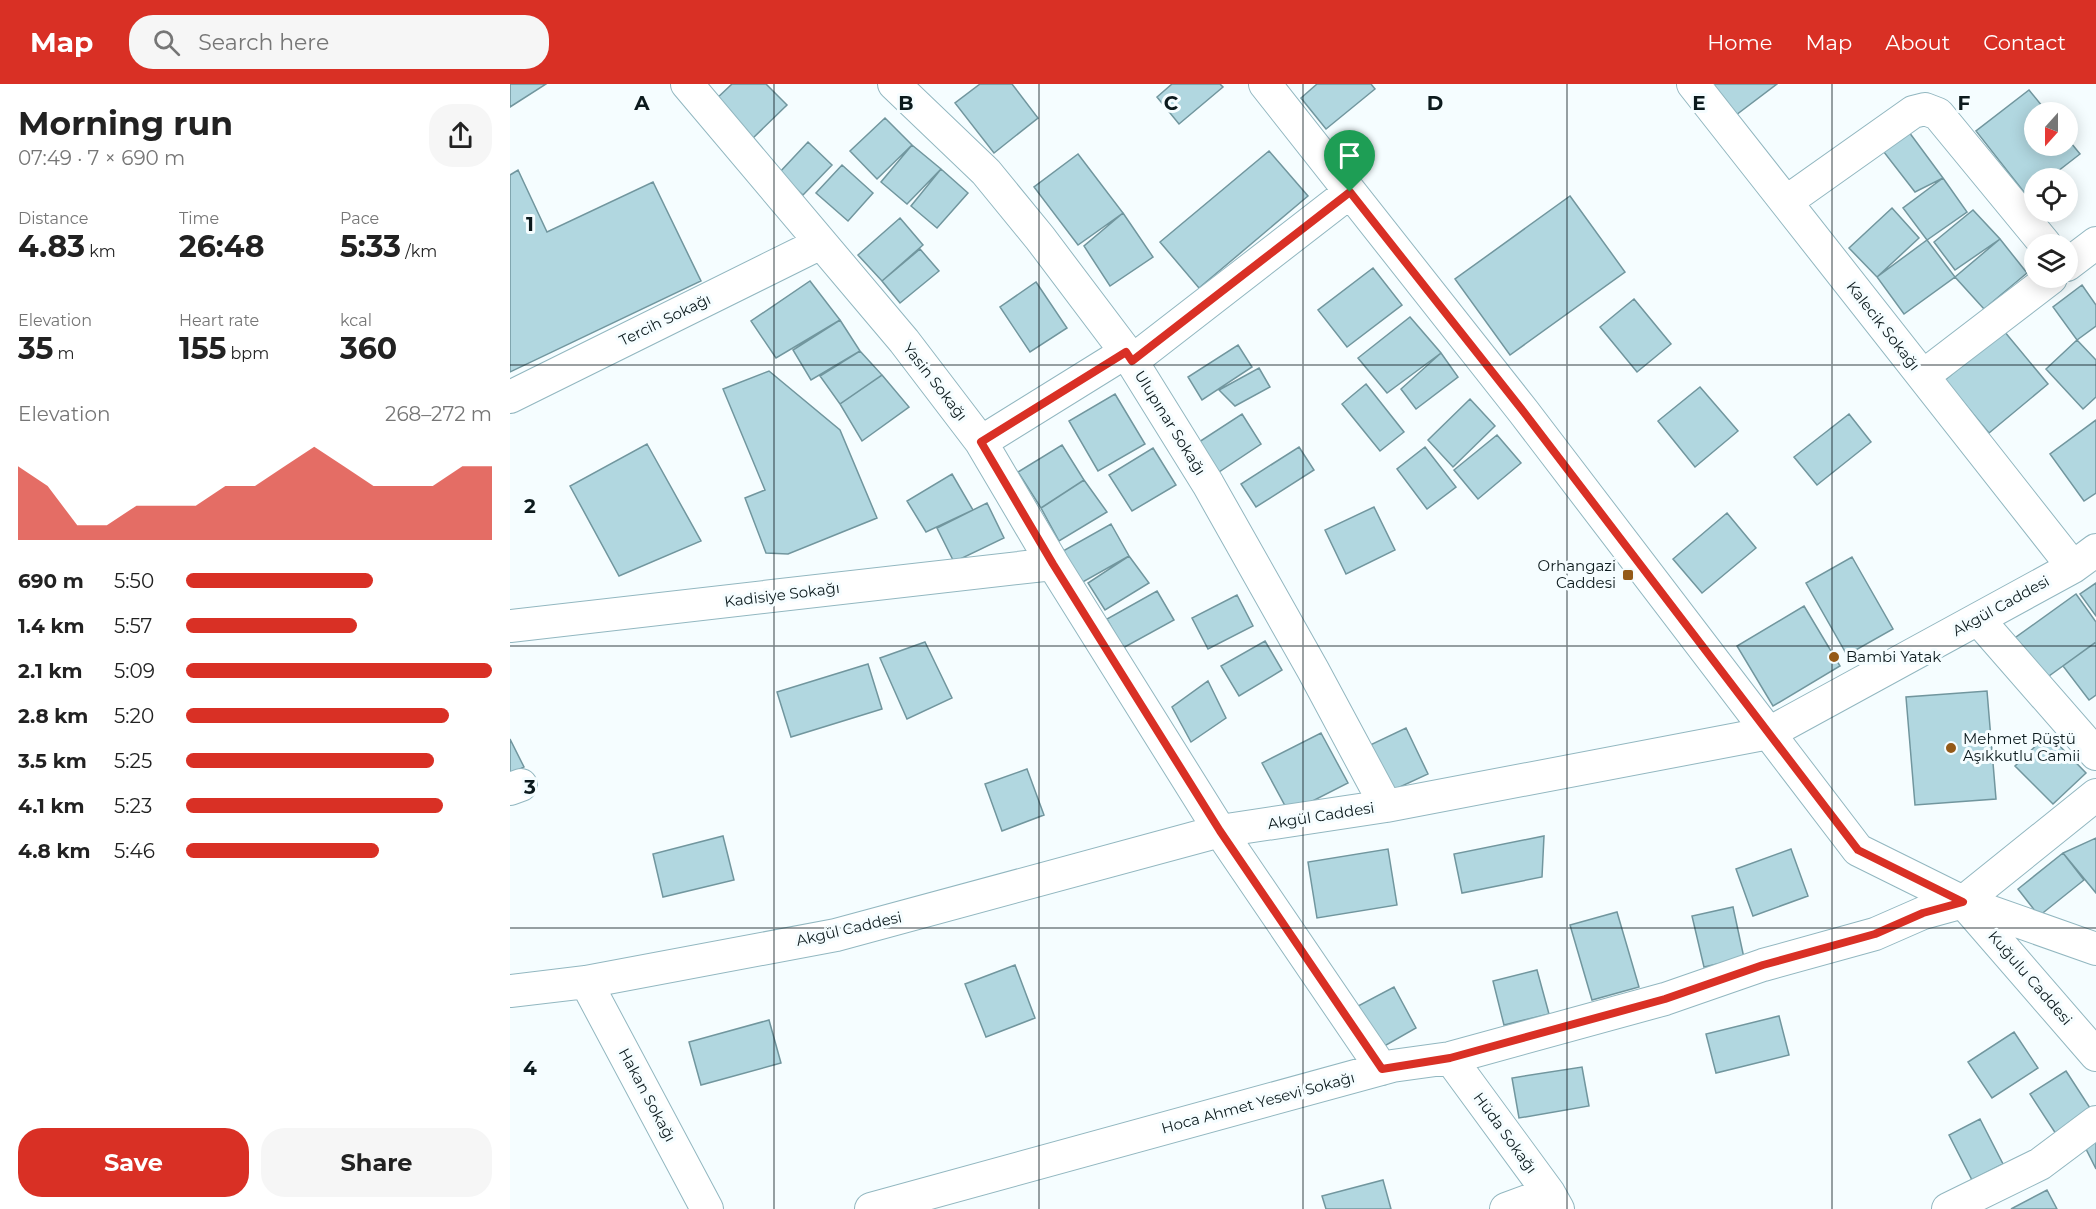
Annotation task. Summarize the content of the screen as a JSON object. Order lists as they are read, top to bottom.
{
  "streets": {
    "street": [
      "Tercih Sokağı",
      "Kalecik Sokağı",
      "Yasin Sokağı",
      "Ulupınar Sokağı",
      "Kadisiye Sokağı",
      "Akgül Caddesi",
      "Kuğulu Caddesi",
      "Hakan Sokağı",
      "Hoca Ahmet Yesevi Sokağı",
      "Hüda Sokağı"
    ]
  },
  "crossings": [
    ["Tercih Sokağı", "Yasin Sokağı"],
    ["Kalecik Sokağı", "Akgül Caddesi"],
    ["Yasin Sokağı", "Kadisiye Sokağı"],
    ["Yasin Sokağı", "Akgül Caddesi"],
    ["Yasin Sokağı", "Hoca Ahmet Yesevi Sokağı"],
    ["Ulupınar Sokağı", "Akgül Caddesi"],
    ["Akgül Caddesi", "Hakan Sokağı"],
    ["Kuğulu Caddesi", "Hoca Ahmet Yesevi Sokağı"],
    ["Hoca Ahmet Yesevi Sokağı", "Hüda Sokağı"]
  ],
  "places": {
    "transit": ["Orhangazi Caddesi"],
    "other": ["Bambi Yatak", "Mehmet Rüştü Aşıkkutlu Camii"]
  },
  "north": "bottom",
  "page": {
    "header": "Map",
    "search": "Search here",
    "nav": [
      "Home",
      "Map",
      "About",
      "Contact"
    ],
    "heading": ["Morning run", "07:49 · 7 × 690 m"],
    "stats": [
      ["Distance", "4.83 km"],
      ["Time", "26:48"],
      ["Pace", "5:33 /km"],
      ["Elevation", "35 m"],
      ["Heart rate", "155 bpm"],
      ["kcal", "360"]
    ],
    "chart": ["Elevation", "268–272 m"],
    "list": [
      {
        "name": "690 m",
        "note": "5:50"
      },
      {
        "name": "1.4 km",
        "note": "5:57"
      },
      {
        "name": "2.1 km",
        "note": "5:09"
      },
      {
        "name": "2.8 km",
        "note": "5:20"
      },
      {
        "name": "3.5 km",
        "note": "5:25"
      },
      {
        "name": "4.1 km",
        "note": "5:23"
      },
      {
        "name": "4.8 km",
        "note": "5:46"
      }
    ],
    "buttons": ["Save", "Share"]
  },
  "grid": {
    "columns": [
      "A",
      "B",
      "C",
      "D",
      "E",
      "F"
    ],
    "rows": [
      "1",
      "2",
      "3",
      "4"
    ]
  }
}
